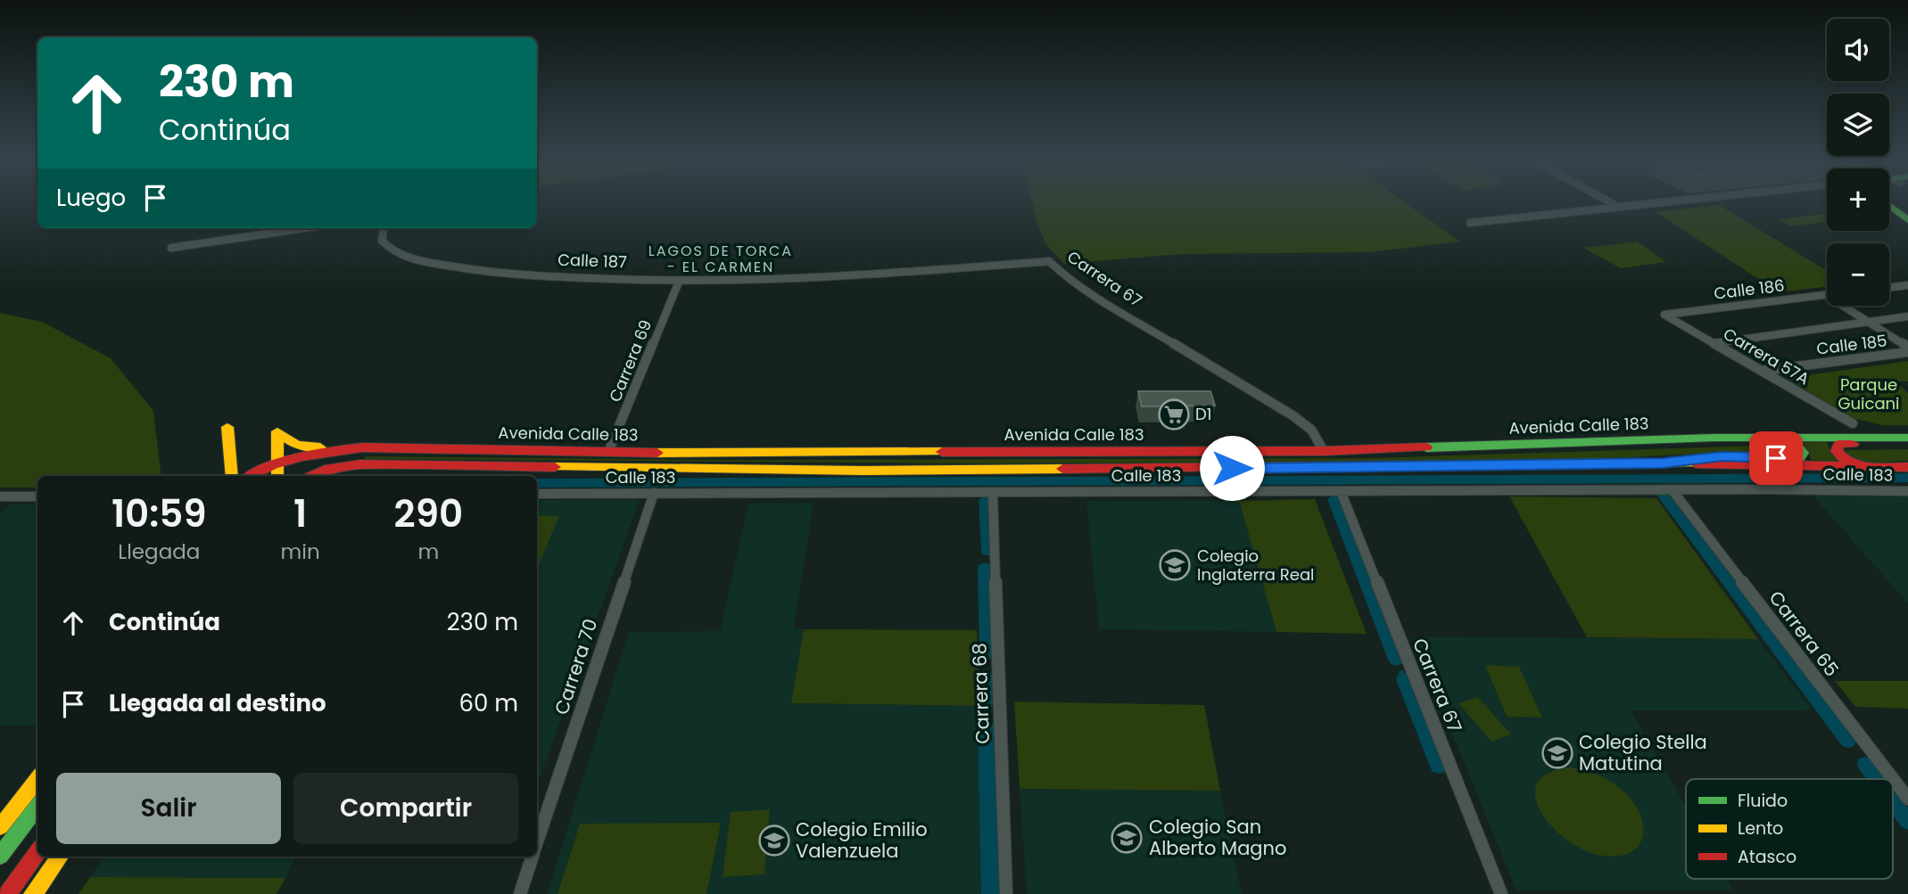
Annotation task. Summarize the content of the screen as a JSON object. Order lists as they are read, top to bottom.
{
  "streets": {
    "main road": ["Avenida Calle 183"],
    "street": [
      "Calle 187",
      "Carrera 67",
      "Calle 186",
      "Calle 185",
      "Carrera 57A",
      "Carrera 69",
      "Calle 183",
      "Carrera 65",
      "Carrera 70",
      "Carrera 68"
    ]
  },
  "crossings": [
    ["Calle 187", "Carrera 67"],
    ["Calle 187", "Carrera 69"],
    ["Carrera 67", "Avenida Calle 183"],
    ["Carrera 67", "Calle 183"],
    ["Calle 186", "Carrera 57A"],
    ["Calle 185", "Carrera 57A"],
    ["Carrera 69", "Avenida Calle 183"],
    ["Calle 183", "Carrera 65"],
    ["Calle 183", "Carrera 70"],
    ["Calle 183", "Carrera 68"]
  ],
  "districts": ["LAGOS DE TORCA - EL CARMEN"],
  "parks": ["Parque Guicani"],
  "places": {
    "supermarket": ["D1"],
    "school or university": [
      "Colegio Inglaterra Real",
      "Colegio Stella Matutina",
      "Colegio San Alberto Magno",
      "Colegio Emilio Valenzuela"
    ]
  },
  "legend": ["Fluido", "Lento", "Atasco"],
  "page": {
    "map_buttons": ["+", "−"],
    "turn": ["230 m", "Continúa"],
    "then": "Luego",
    "eta": [
      "10:59",
      "Llegada",
      "1",
      "min",
      "290",
      "m"
    ],
    "list": [
      {
        "name": "Continúa",
        "value": "230 m"
      },
      {
        "name": "Llegada al destino",
        "value": "60 m"
      }
    ],
    "buttons": ["Salir", "Compartir"]
  }
}
